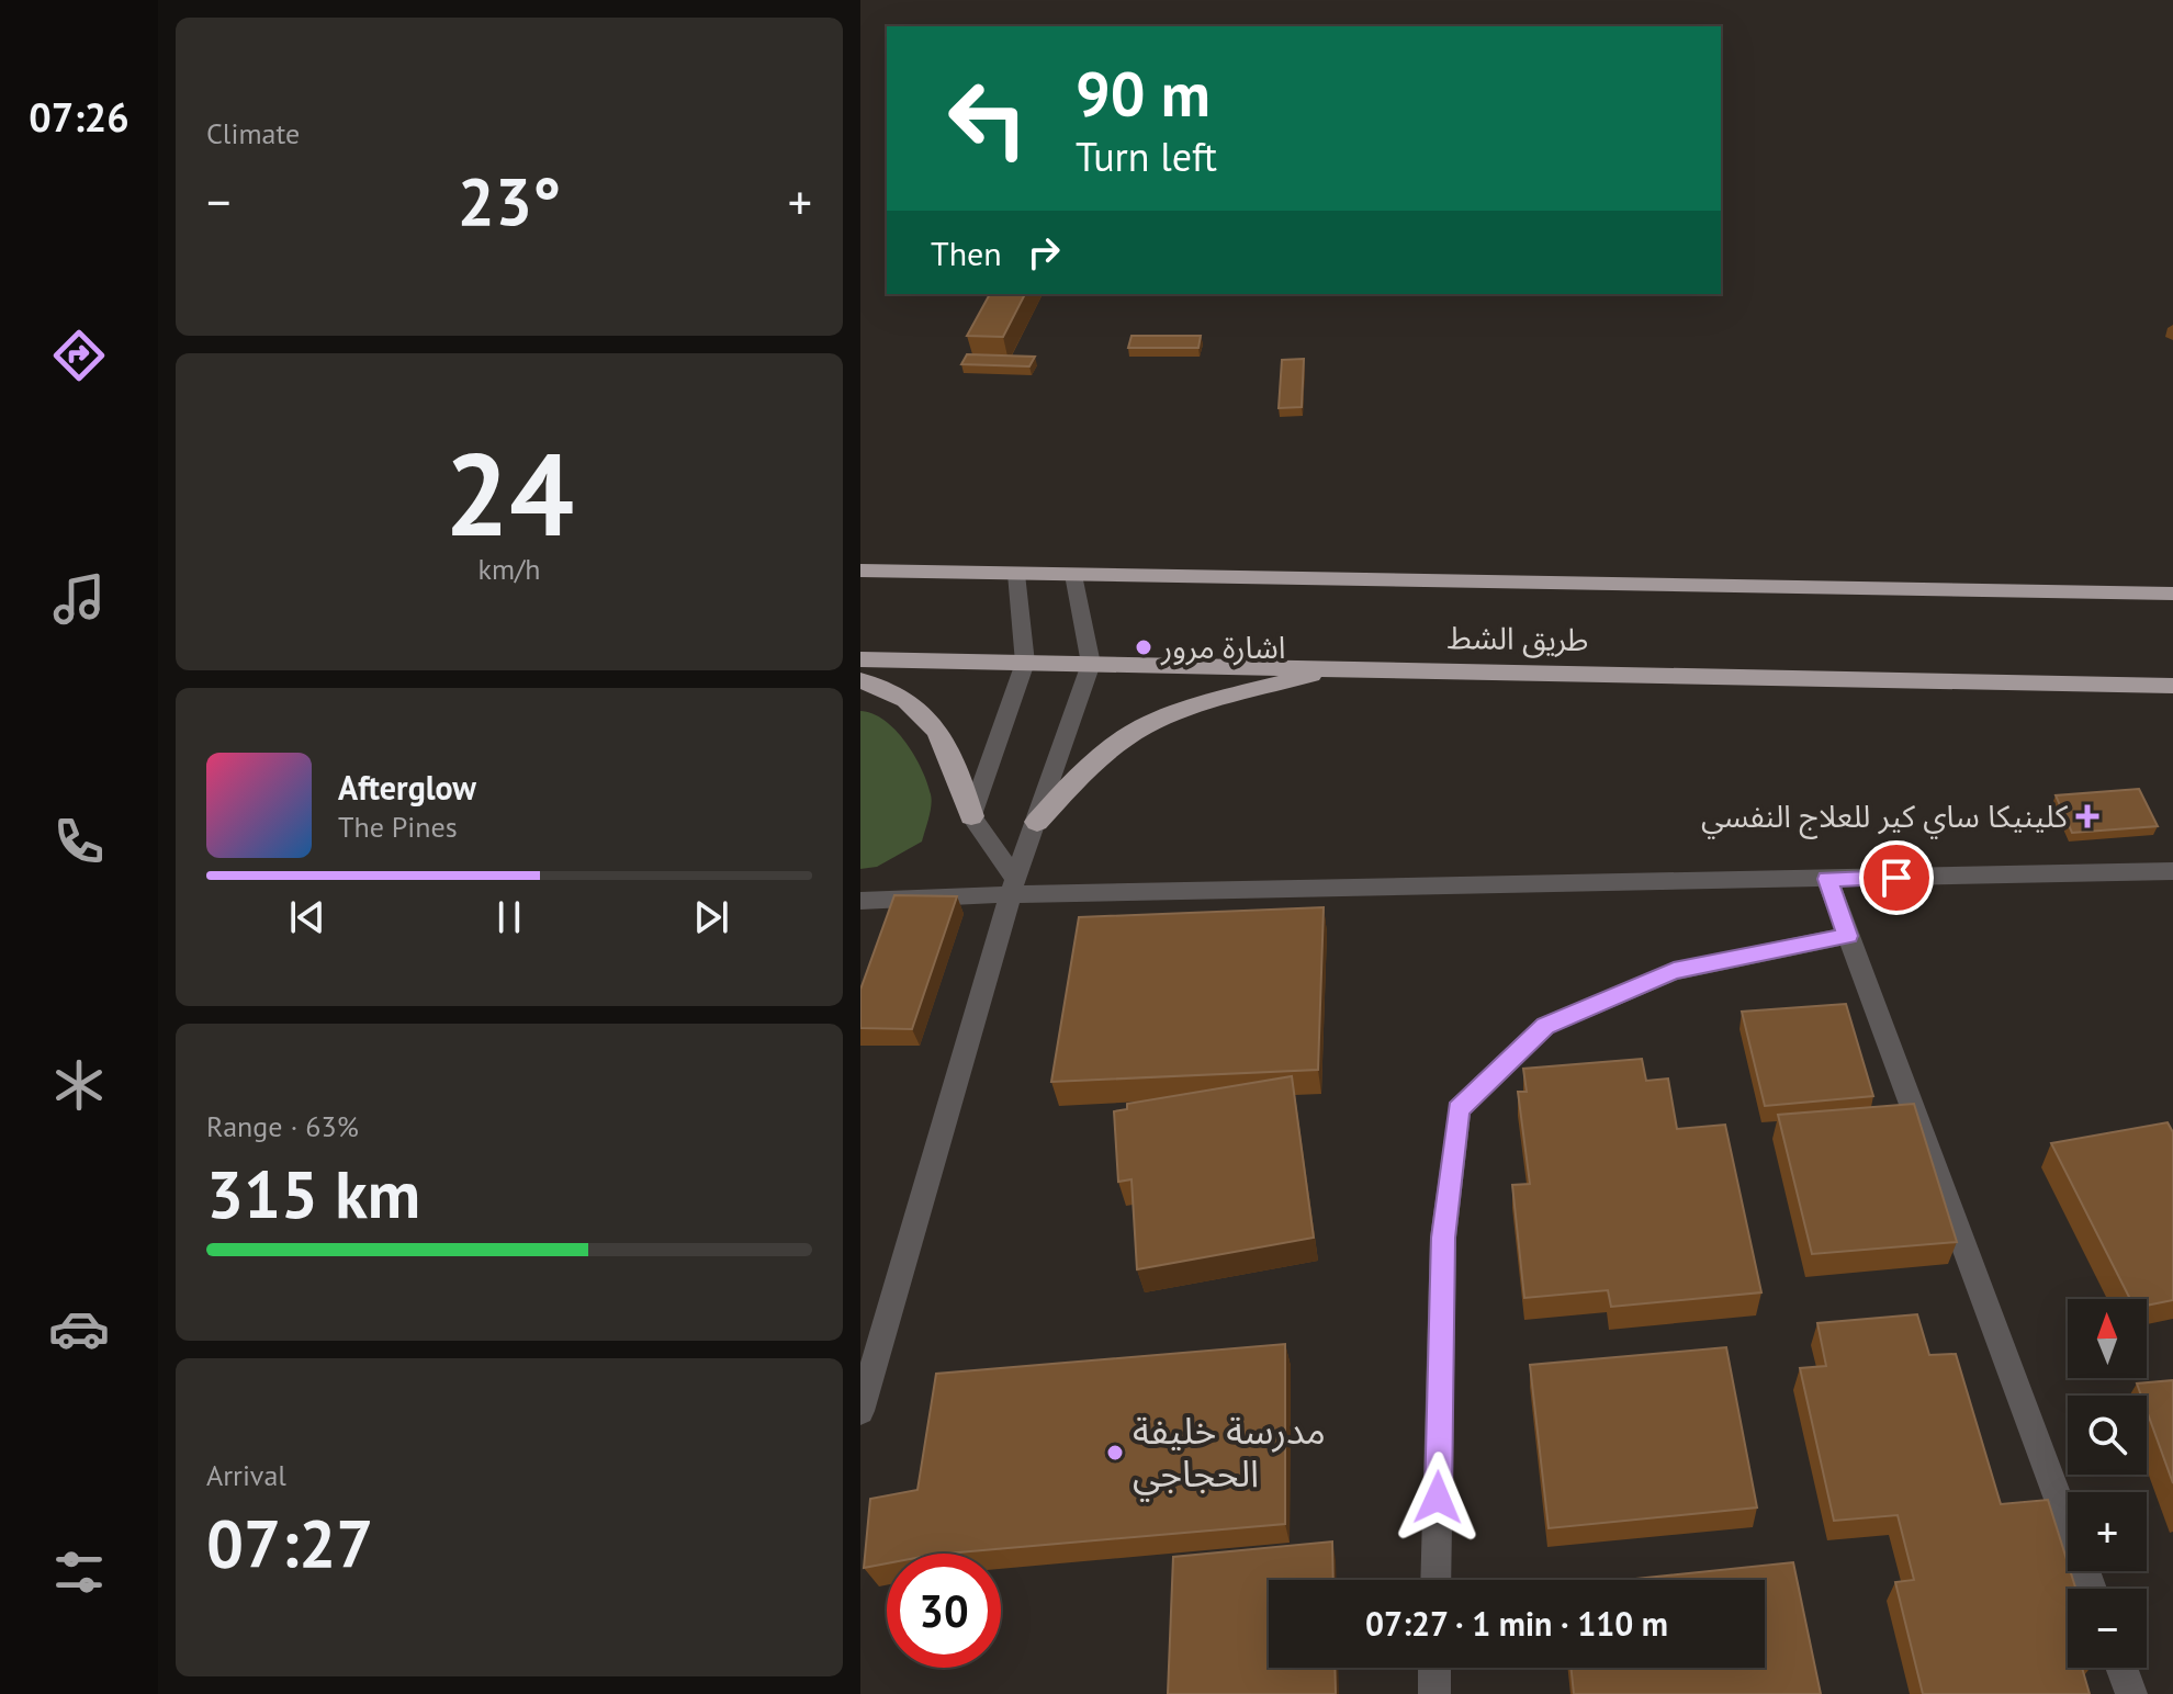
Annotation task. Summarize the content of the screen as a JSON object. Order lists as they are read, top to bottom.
{
  "streets": {
    "highway": ["طريق الشط"]
  },
  "places": {
    "other": ["اشارة مرور", "مدرسة خليفة الحجاجي"],
    "health": ["كلينيكا ساي كير للعلاج النفسي"]
  },
  "north": "top",
  "page": {
    "tabs": "07:26",
    "tile": [
      "Climate",
      ["24", "km/h"],
      ["Range · 63%", "315 km"],
      ["Arrival", "07:27"]
    ],
    "turn": ["90 m", "Turn left"],
    "heat": ["−", "23°", "+"],
    "then": "Then",
    "song": ["Afterglow", "The Pines"],
    "map_buttons": ["+", "−"],
    "limit": "30",
    "trip": "07:27 · 1 min · 110 m"
  }
}
